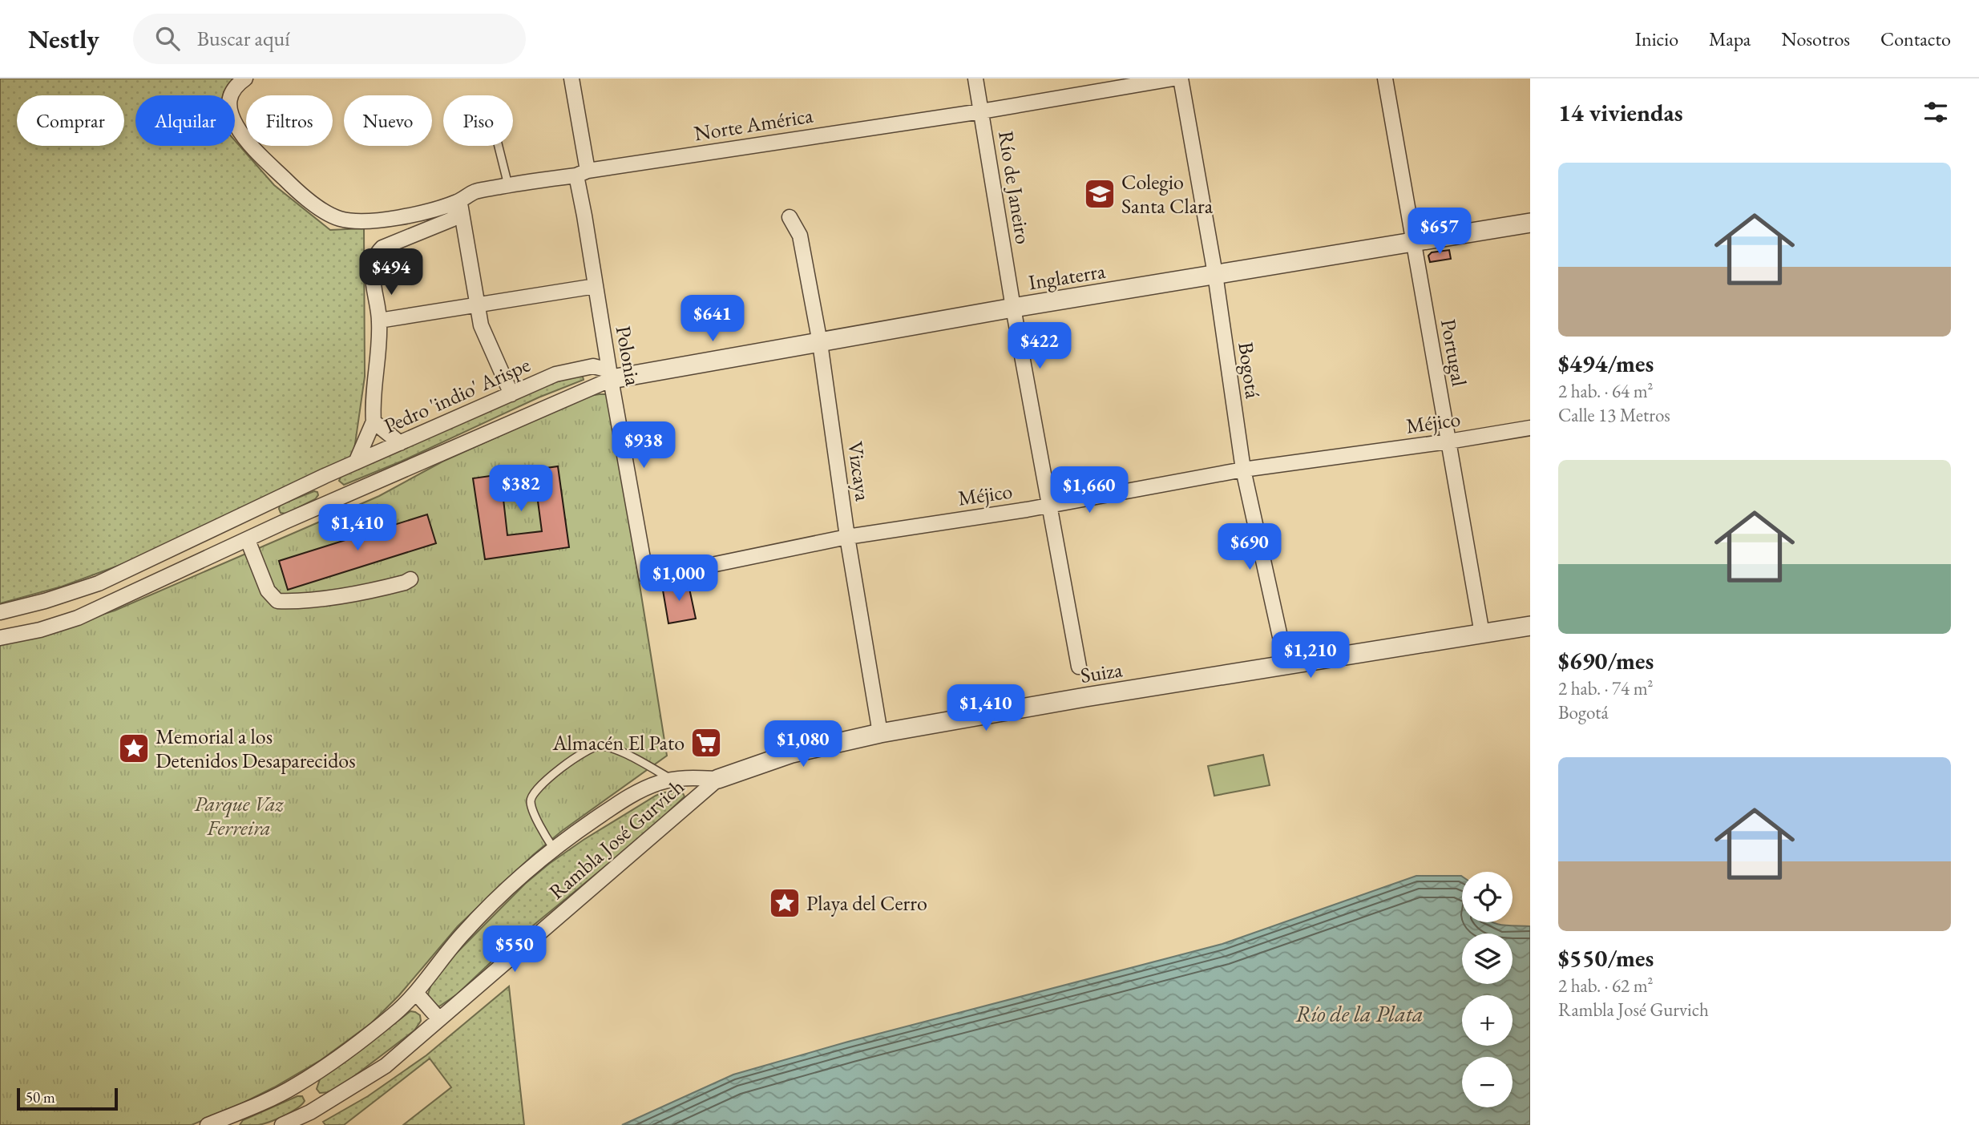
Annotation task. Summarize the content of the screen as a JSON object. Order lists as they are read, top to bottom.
{
  "streets": {
    "street": [
      "Norte América",
      "Río de Janeiro",
      "Inglaterra",
      "Portugal",
      "Polonia",
      "Bogotá",
      "Pedro 'indio' Arispe",
      "Méjico",
      "Vizcaya",
      "Suiza",
      "Rambla José Gurvich"
    ]
  },
  "crossings": [
    ["Norte América", "Río de Janeiro"],
    ["Norte América", "Polonia"],
    ["Río de Janeiro", "Inglaterra"],
    ["Río de Janeiro", "Méjico"],
    ["Inglaterra", "Portugal"],
    ["Inglaterra", "Polonia"],
    ["Inglaterra", "Bogotá"],
    ["Inglaterra", "Pedro 'indio' Arispe"],
    ["Inglaterra", "Vizcaya"],
    ["Portugal", "Méjico"],
    ["Portugal", "Suiza"],
    ["Polonia", "Pedro 'indio' Arispe"],
    ["Polonia", "Méjico"],
    ["Bogotá", "Méjico"],
    ["Bogotá", "Suiza"],
    ["Méjico", "Vizcaya"],
    ["Vizcaya", "Suiza"],
    ["Suiza", "Rambla José Gurvich"]
  ],
  "water": ["Río de la Plata"],
  "parks": ["Parque Vaz Ferreira"],
  "places": {
    "school or university": ["Colegio Santa Clara"],
    "supermarket": ["Almacén El Pato"],
    "place": ["Memorial a los Detenidos Desaparecidos", "Playa del Cerro"]
  },
  "scale_bar": "50 m",
  "page": {
    "header": "Nestly",
    "search": "Buscar aquí",
    "nav": [
      "Inicio",
      "Mapa",
      "Nosotros",
      "Contacto"
    ],
    "heading": "14 viviendas",
    "chip": [
      "Comprar",
      "Alquilar",
      "Filtros",
      "Nuevo",
      "Piso"
    ],
    "list": [
      {
        "name": "$494/mes",
        "note": "2 hab. · 64 m² · Calle 13 Metros"
      },
      {
        "name": "$690/mes",
        "note": "2 hab. · 74 m² · Bogotá"
      },
      {
        "name": "$550/mes",
        "note": "2 hab. · 62 m² · Rambla José Gurvich"
      }
    ],
    "price": [
      "$657",
      "$494",
      "$641",
      "$422",
      "$938",
      "$382",
      "$1,660",
      "$1,410",
      "$690",
      "$1,000",
      "$1,210",
      "$1,410",
      "$1,080",
      "$550"
    ],
    "map_buttons": ["+", "−"],
    "scale": "50 m"
  }
}
